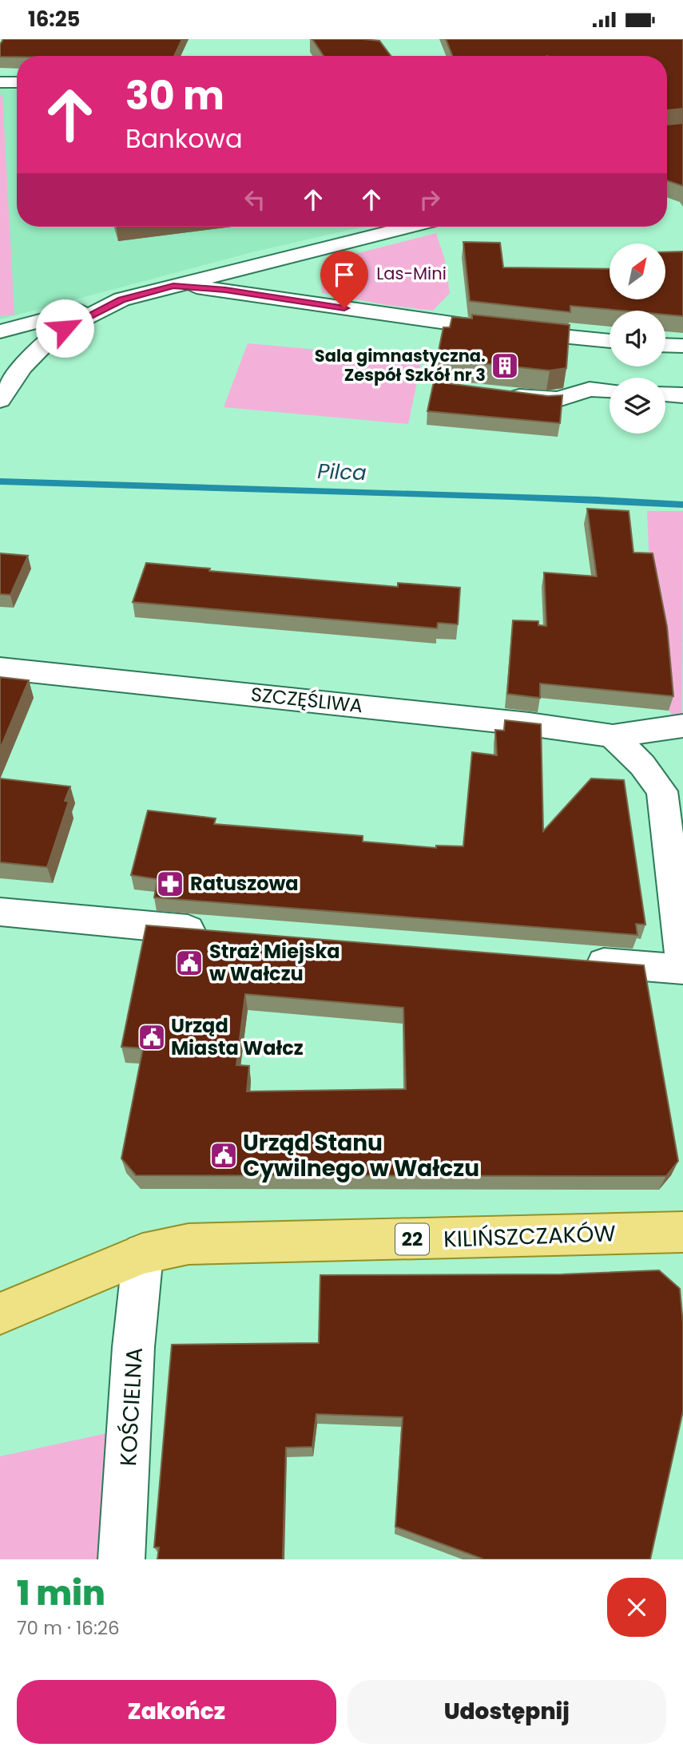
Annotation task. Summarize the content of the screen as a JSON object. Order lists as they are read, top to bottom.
{
  "streets": {
    "main road": ["KILIŃSZCZAKÓW", "22"],
    "street": ["SZCZĘŚLIWA", "KOŚCIELNA"]
  },
  "crossings": [
    ["KILIŃSZCZAKÓW", "22"],
    ["KILIŃSZCZAKÓW", "KOŚCIELNA"],
    ["22", "KOŚCIELNA"]
  ],
  "water": ["Pilca"],
  "parks": ["Las-Mini"],
  "places": {
    "building": ["Sala gimnastyczna. Zespół Szkół nr 3"],
    "pharmacy": ["Ratuszowa"],
    "public building": ["Straż Miejska w Wałczu", "Urząd Miasta Wałcz", "Urząd Stanu Cywilnego w Wałczu"]
  },
  "north": "top right",
  "page": {
    "status": "16:25",
    "turn": ["30 m", "Bankowa"],
    "heading": ["1 min", "70 m · 16:26"],
    "buttons": ["Zakończ", "Udostępnij"]
  }
}
